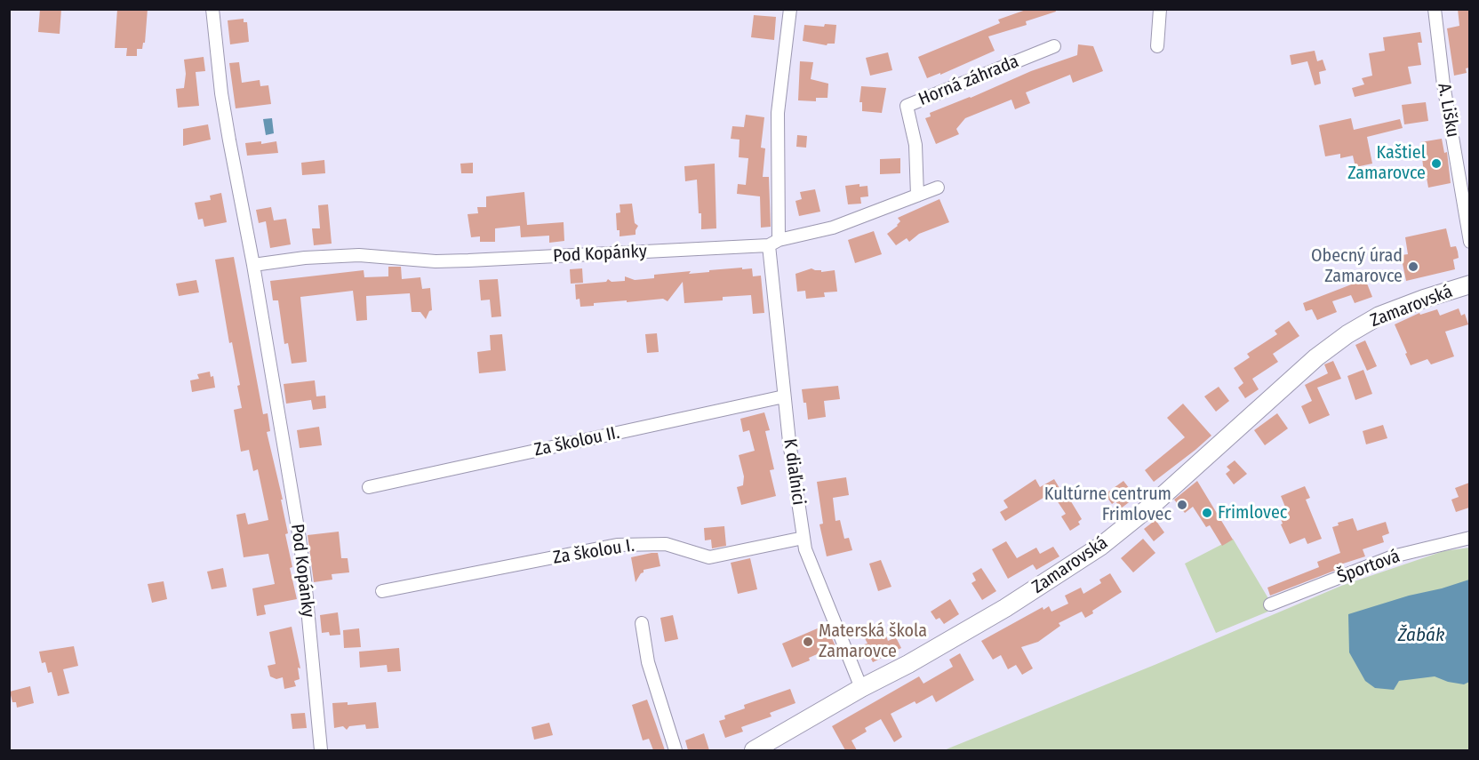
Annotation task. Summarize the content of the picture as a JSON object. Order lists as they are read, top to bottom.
{
  "streets": {
    "main road": ["Zamarovská"],
    "street": [
      "Horná záhrada",
      "A. Lišku",
      "Pod Kopánky",
      "Za školou II.",
      "K diaľnici",
      "Za školou I.",
      "Športová"
    ]
  },
  "crossings": [
    ["Horná záhrada", "Pod Kopánky"],
    ["Pod Kopánky", "K diaľnici"],
    ["Zamarovská", "K diaľnici"],
    ["Za školou II.", "K diaľnici"],
    ["K diaľnici", "Za školou I."]
  ],
  "water": ["Žabák"],
  "places": [
    "Kaštiel Zamarovce",
    "Obecný úrad Zamarovce",
    "Kultúrne centrum Frimlovec",
    "Frimlovec",
    "Materská škola Zamarovce"
  ]
}
